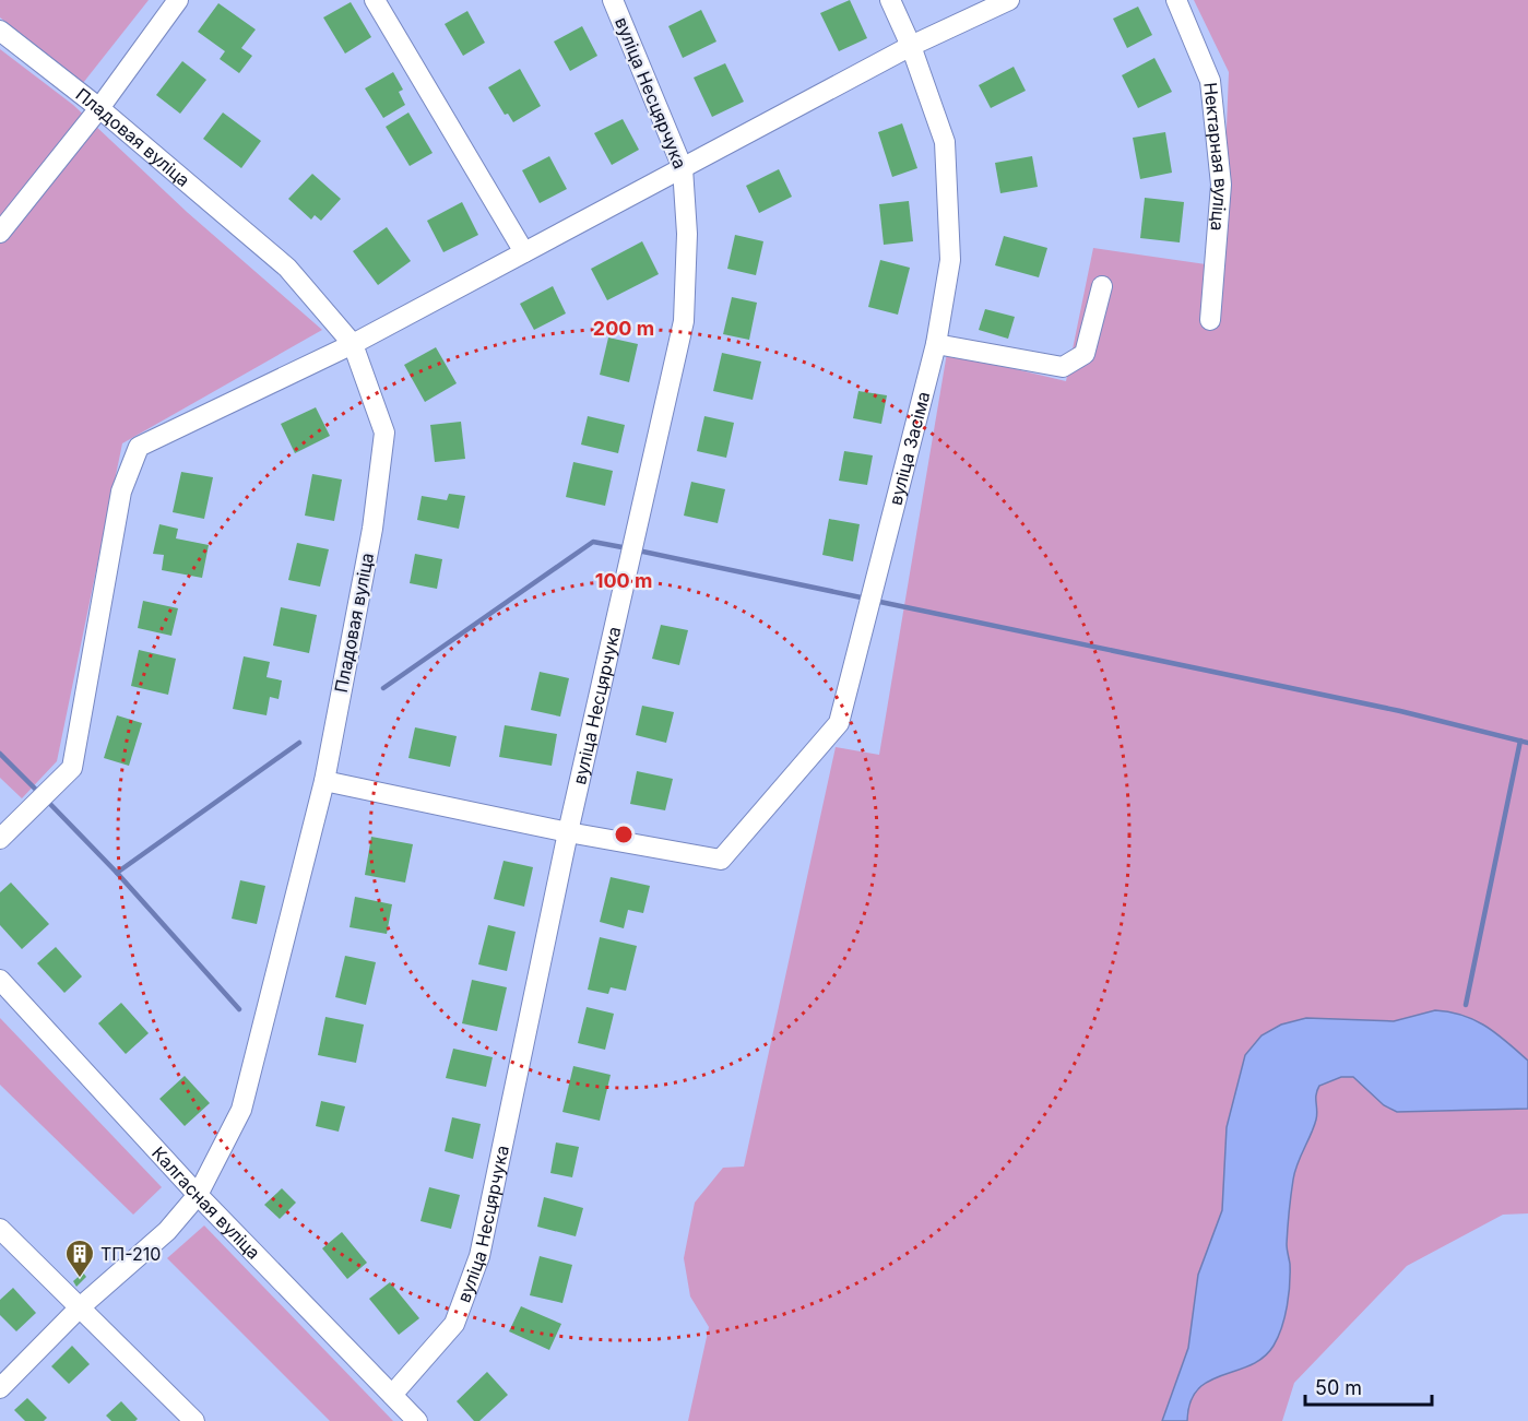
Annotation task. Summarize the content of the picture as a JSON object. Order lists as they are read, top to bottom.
{
  "streets": {
    "street": [
      "вуліца Несцярчука",
      "Пладовая вуліца",
      "Нектарная вуліца",
      "вуліца Засіма",
      "Калгасная вуліца"
    ]
  },
  "crossings": [
    ["вуліца Несцярчука", "вуліца Засіма"],
    ["вуліца Несцярчука", "Калгасная вуліца"],
    ["Пладовая вуліца", "Калгасная вуліца"]
  ],
  "places": {
    "building": ["ТП-210"]
  },
  "scale_bar": "50 m",
  "rings": ["200 m", "100 m"]
}
